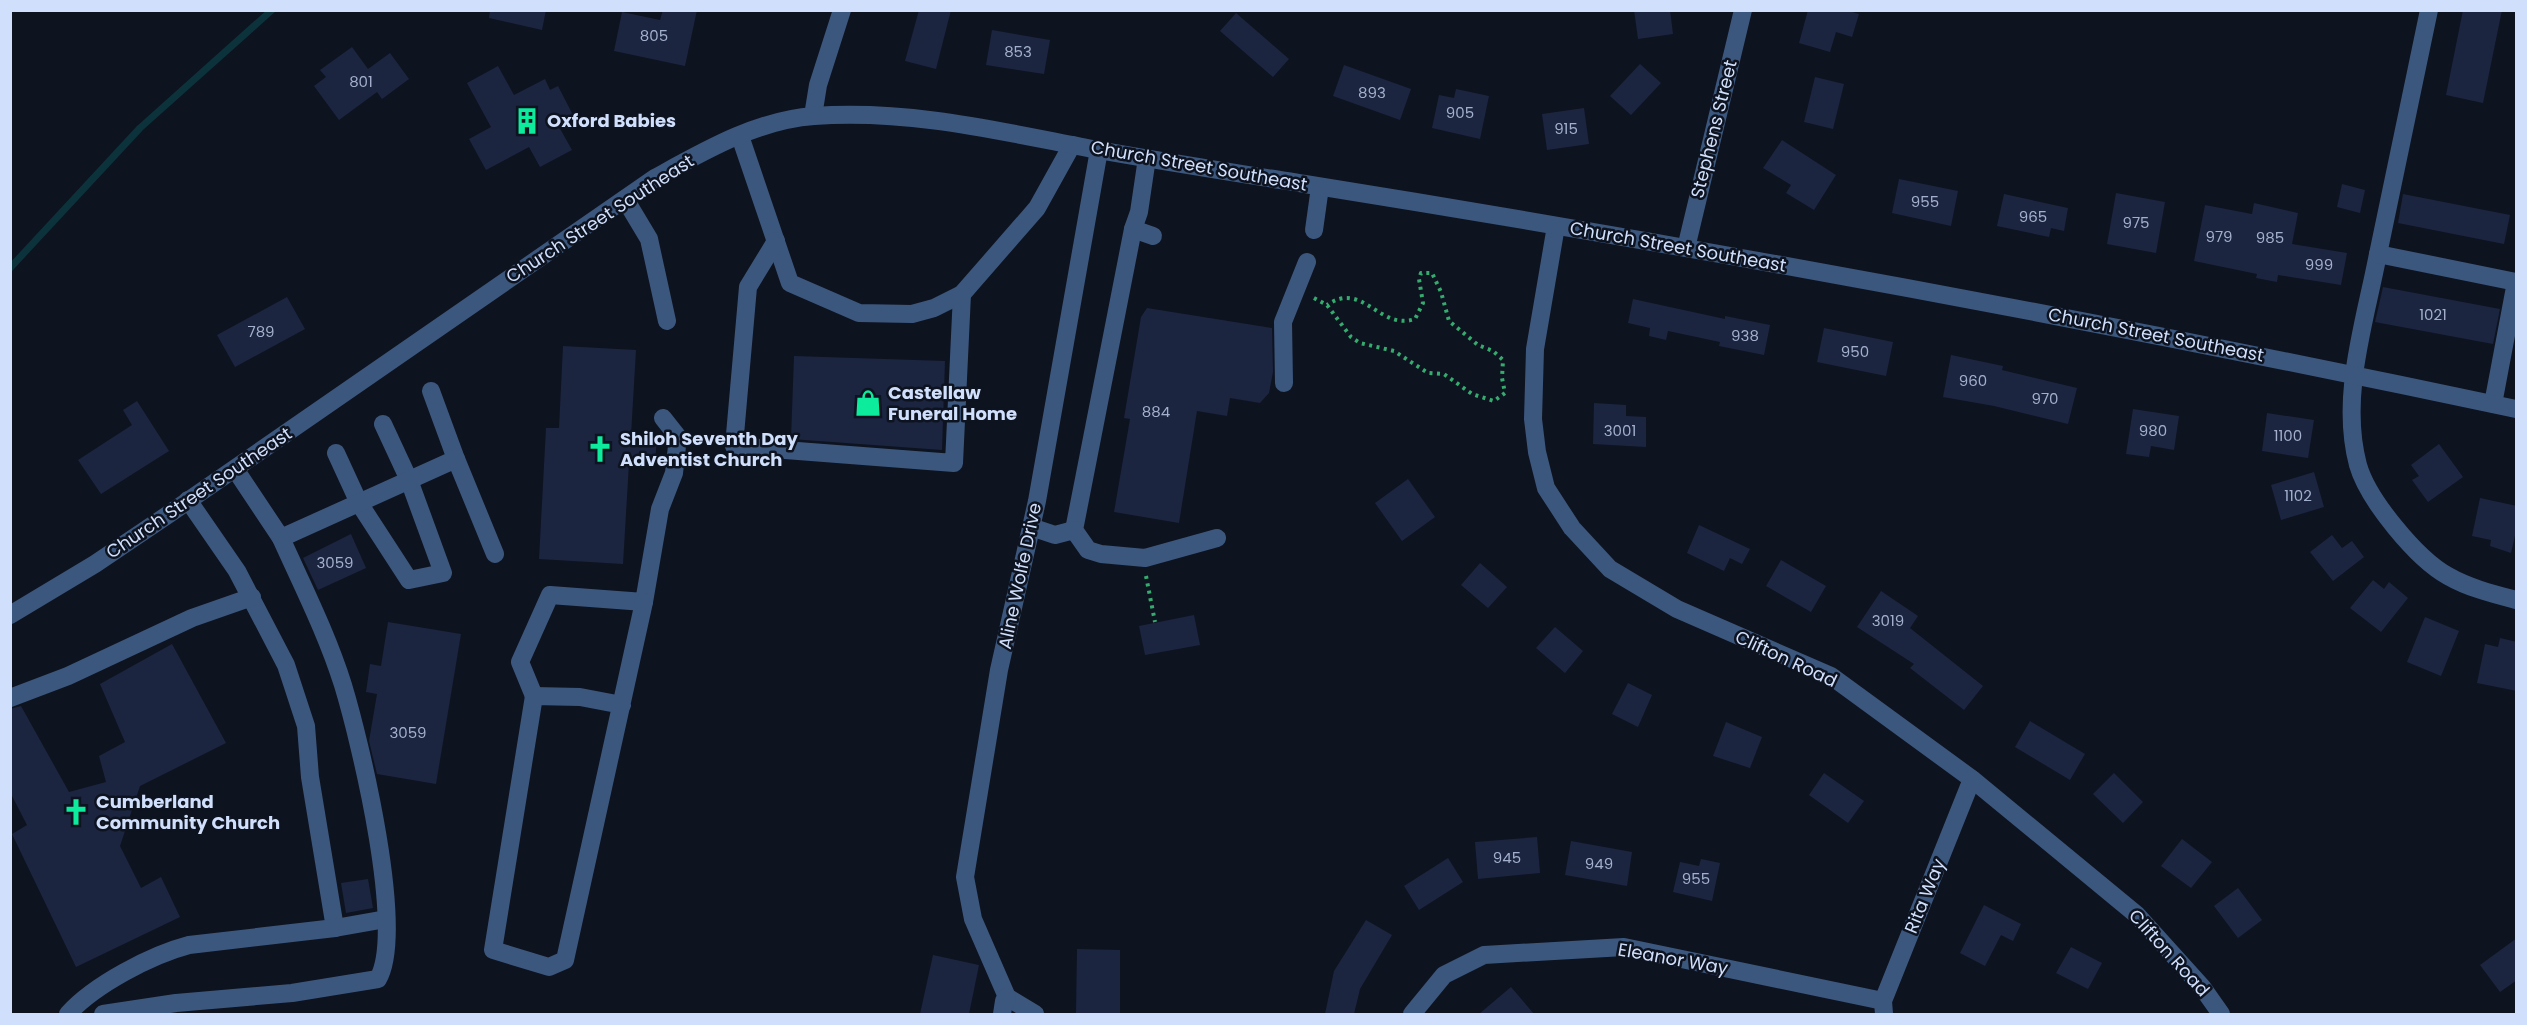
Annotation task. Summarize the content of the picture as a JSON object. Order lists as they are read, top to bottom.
{
  "streets": {
    "street": [
      "Stephens Street",
      "Church Street Southeast",
      "Aline Wolfe Drive",
      "Clifton Road",
      "Rita Way",
      "Eleanor Way"
    ]
  },
  "crossings": [
    ["Stephens Street", "Church Street Southeast"],
    ["Church Street Southeast", "Aline Wolfe Drive"],
    ["Church Street Southeast", "Clifton Road"],
    ["Clifton Road", "Rita Way"],
    ["Rita Way", "Eleanor Way"]
  ],
  "places": {
    "building": ["Oxford Babies"],
    "shop": ["Castellaw Funeral Home"],
    "church": ["Shiloh Seventh Day Adventist Church", "Cumberland Community Church"]
  },
  "house_numbers": [
    "805",
    "853",
    "801",
    "893",
    "905",
    "915",
    "955",
    "965",
    "975",
    "979",
    "985",
    "999",
    "1021",
    "789",
    "938",
    "950",
    "960",
    "970",
    "884",
    "3001",
    "980",
    "1100",
    "1102",
    "3059",
    "3019",
    "3059",
    "945",
    "949",
    "955"
  ]
}
